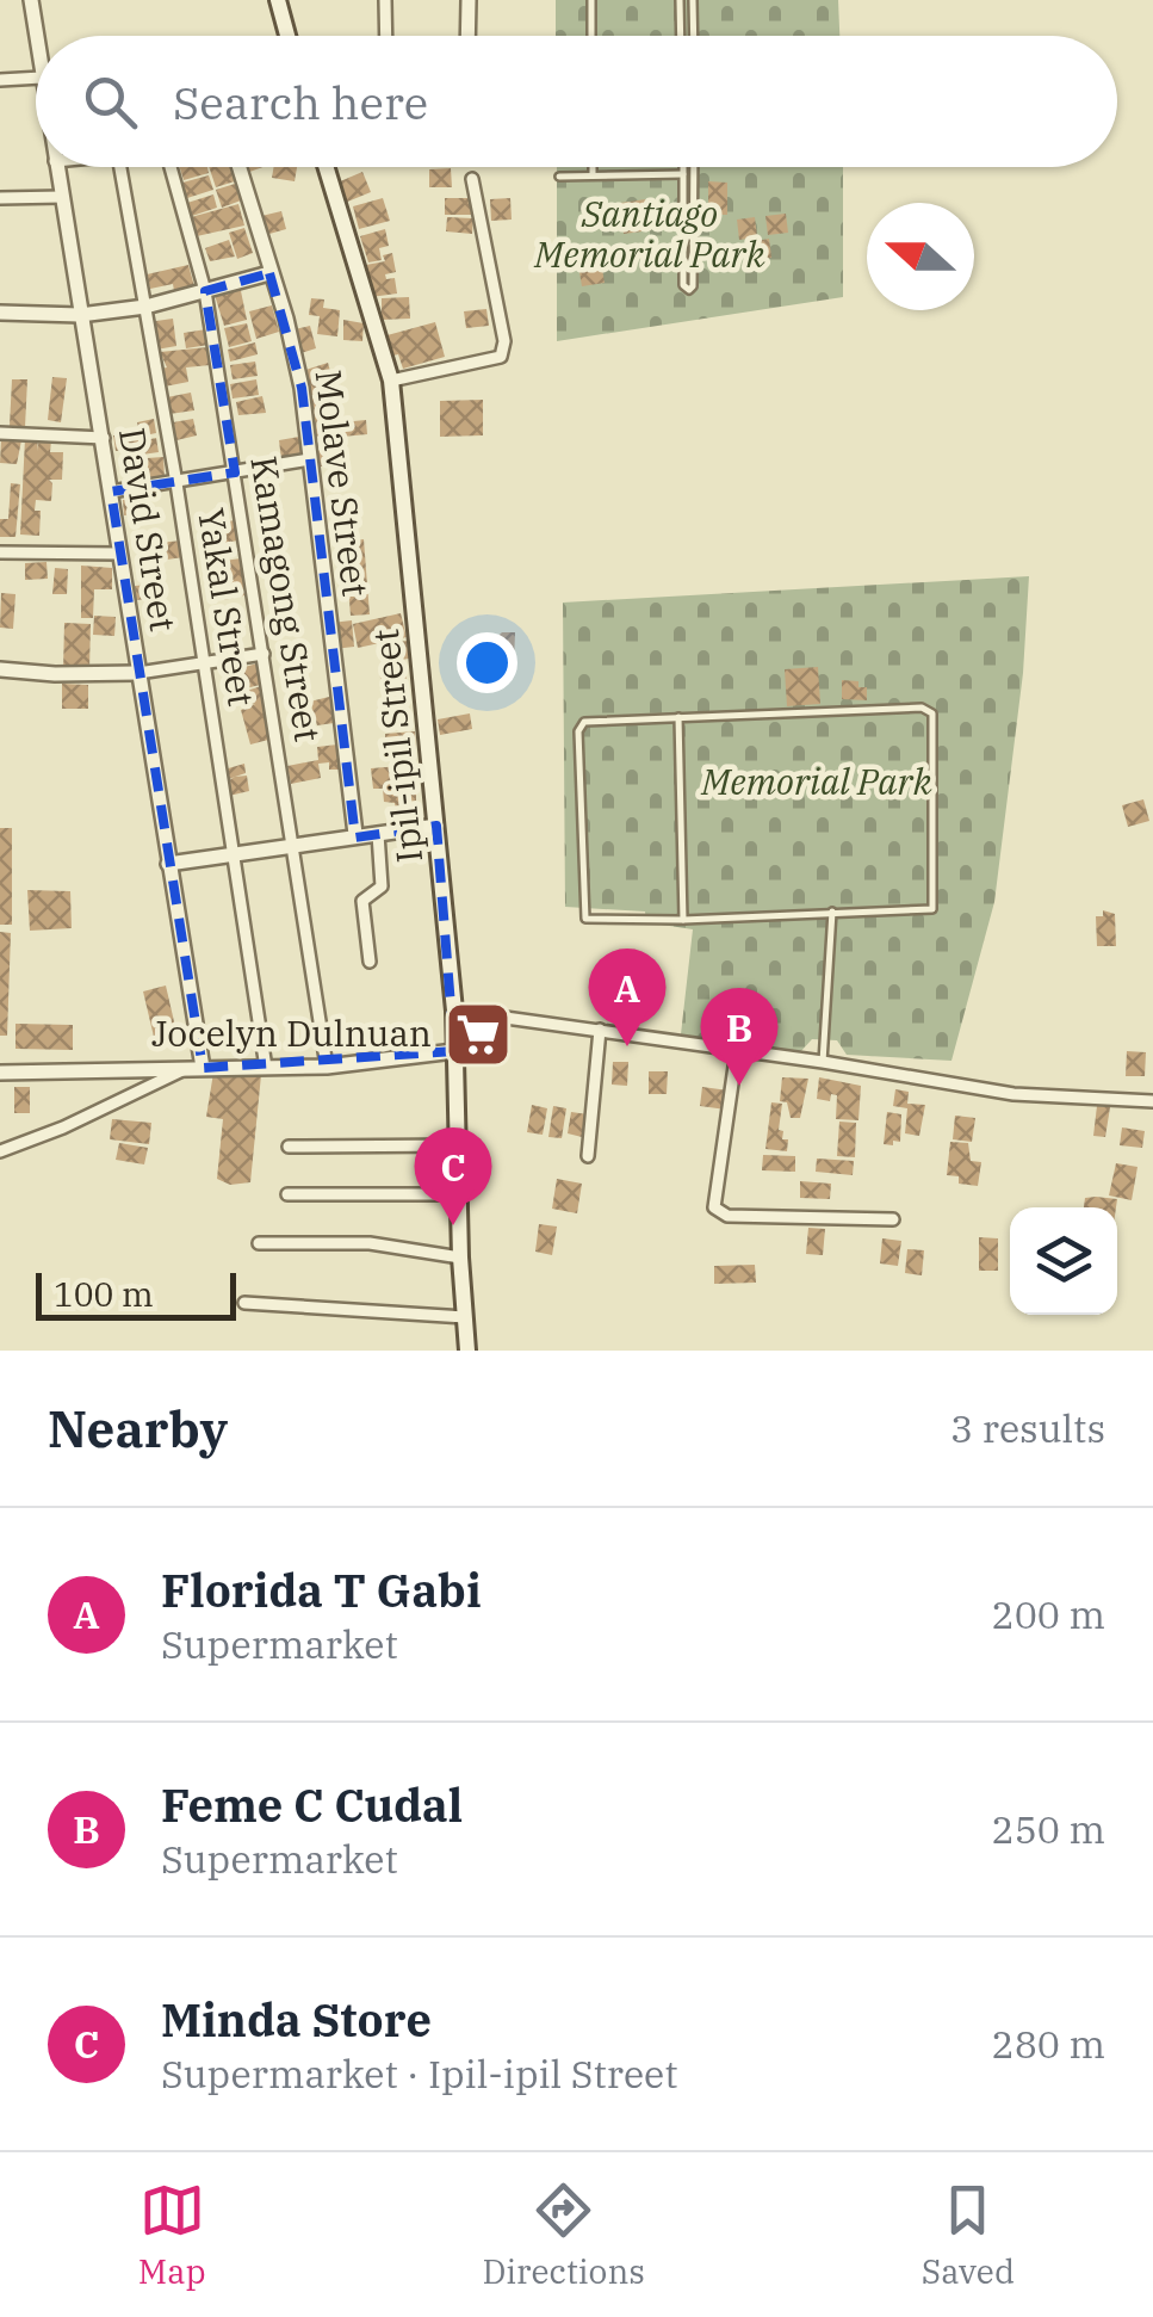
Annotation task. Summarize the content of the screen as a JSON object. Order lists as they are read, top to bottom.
{
  "streets": {
    "main road": ["Ipil-ipil Street"],
    "street": [
      "Molave Street",
      "David Street",
      "Kamagong Street",
      "Yakal Street"
    ]
  },
  "parks": ["Santiago Memorial Park", "Memorial Park"],
  "places": {
    "supermarket": ["Jocelyn Dulnuan"]
  },
  "scale_bar": "100 m",
  "north": "left",
  "page": {
    "search": "Search here",
    "pins": ["A", "B", "C"],
    "scale": "100 m",
    "heading": ["Nearby", "3 results"],
    "list": [
      {
        "mark": "A",
        "name": "Florida T Gabi",
        "note": "Supermarket",
        "value": "200 m"
      },
      {
        "mark": "B",
        "name": "Feme C Cudal",
        "note": "Supermarket",
        "value": "250 m"
      },
      {
        "mark": "C",
        "name": "Minda Store",
        "note": "Supermarket · Ipil-ipil Street",
        "value": "280 m"
      }
    ],
    "nav": ["Map", "Directions", "Saved"]
  }
}
